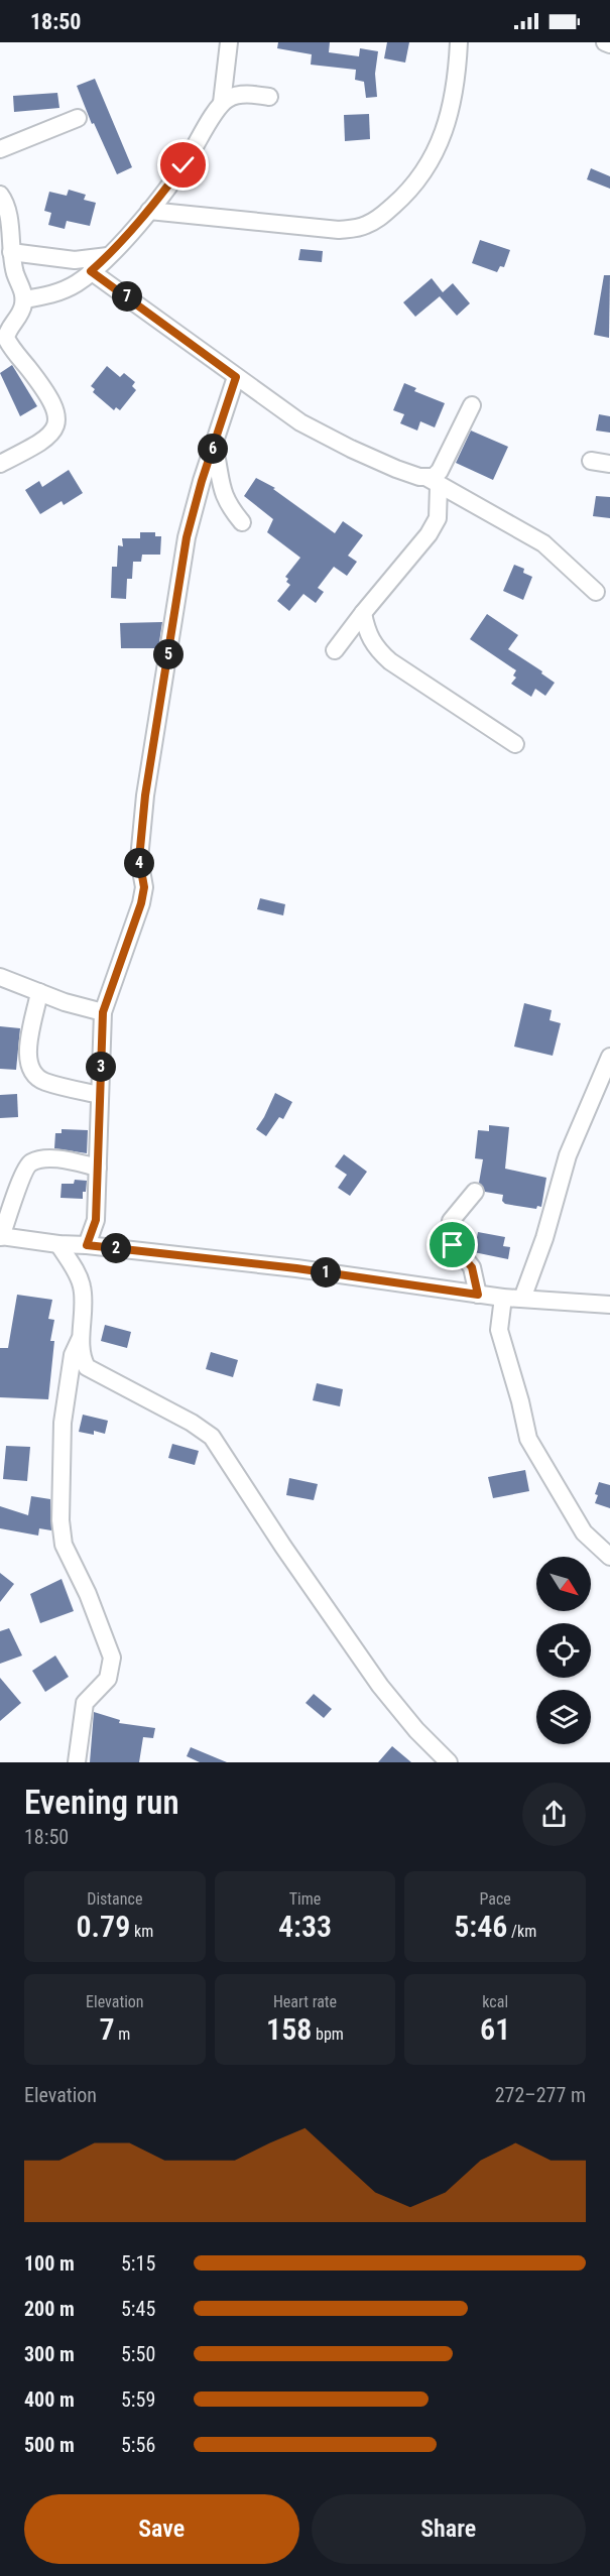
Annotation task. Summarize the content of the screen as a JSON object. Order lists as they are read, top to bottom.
{
  "north": "bottom right",
  "page": {
    "status": "18:50",
    "pins": [
      "7",
      "6",
      "5",
      "4",
      "3",
      "2",
      "1"
    ],
    "heading": ["Evening run", "18:50"],
    "stats": [
      ["Distance", "0.79 km"],
      ["Time", "4:33"],
      ["Pace", "5:46 /km"],
      ["Elevation", "7 m"],
      ["Heart rate", "158 bpm"],
      ["kcal", "61"]
    ],
    "chart": ["Elevation", "272–277 m"],
    "list": [
      {
        "name": "100 m",
        "note": "5:15"
      },
      {
        "name": "200 m",
        "note": "5:45"
      },
      {
        "name": "300 m",
        "note": "5:50"
      },
      {
        "name": "400 m",
        "note": "5:59"
      },
      {
        "name": "500 m",
        "note": "5:56"
      }
    ],
    "buttons": ["Save", "Share"]
  }
}
